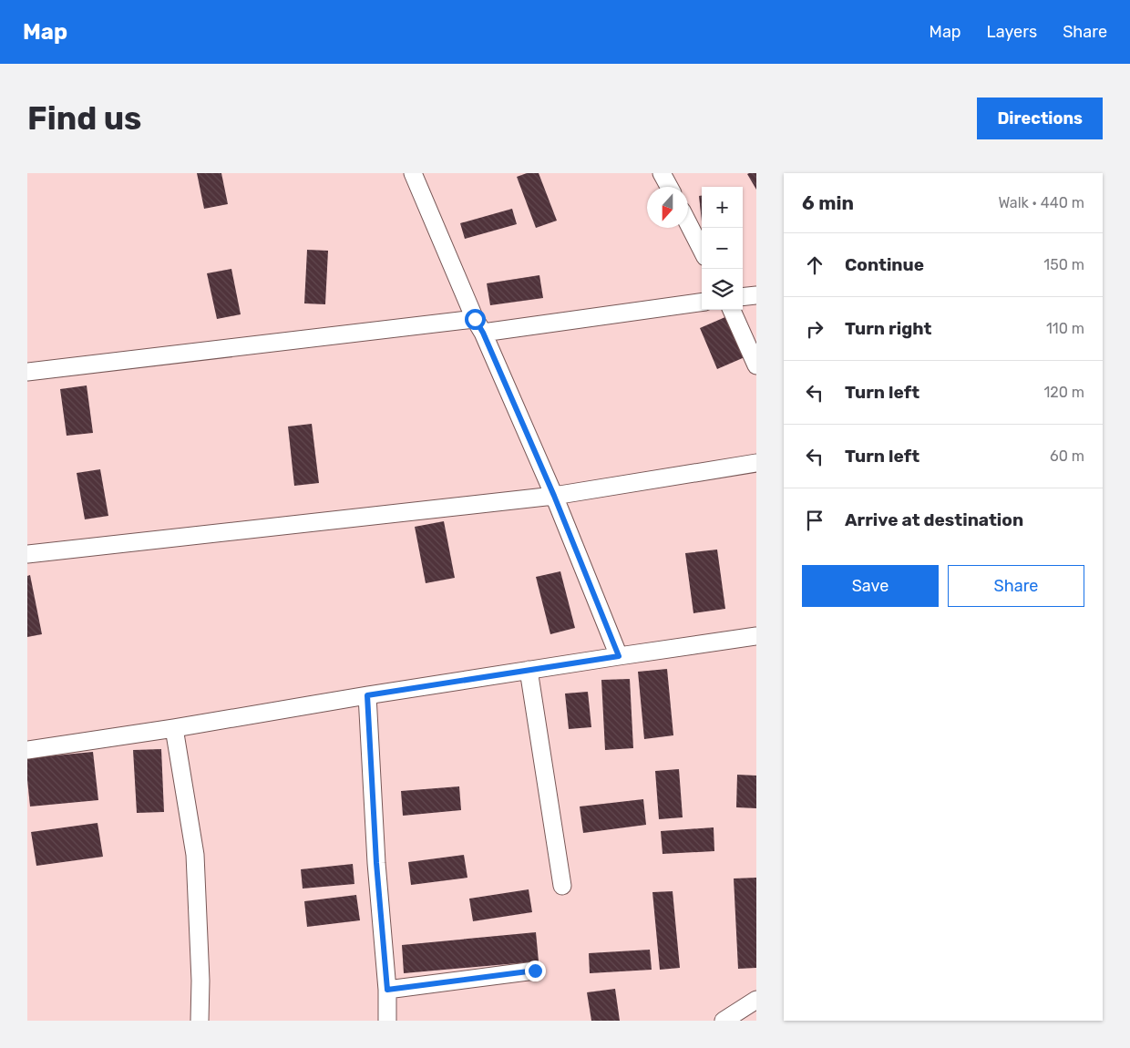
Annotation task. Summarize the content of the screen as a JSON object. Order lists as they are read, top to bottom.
{
  "north": "bottom",
  "page": {
    "header": "Map",
    "nav": ["Map", "Layers", "Share"],
    "buttons": [
      "Directions",
      ["Save", "Share"]
    ],
    "title": "Find us",
    "heading": ["6 min", "Walk · 440 m"],
    "map_buttons": ["+", "−"],
    "list": [
      ["Continue", "150 m"],
      ["Turn right", "110 m"],
      ["Turn left", "120 m"],
      ["Turn left", "60 m"],
      "Arrive at destination"
    ]
  }
}
